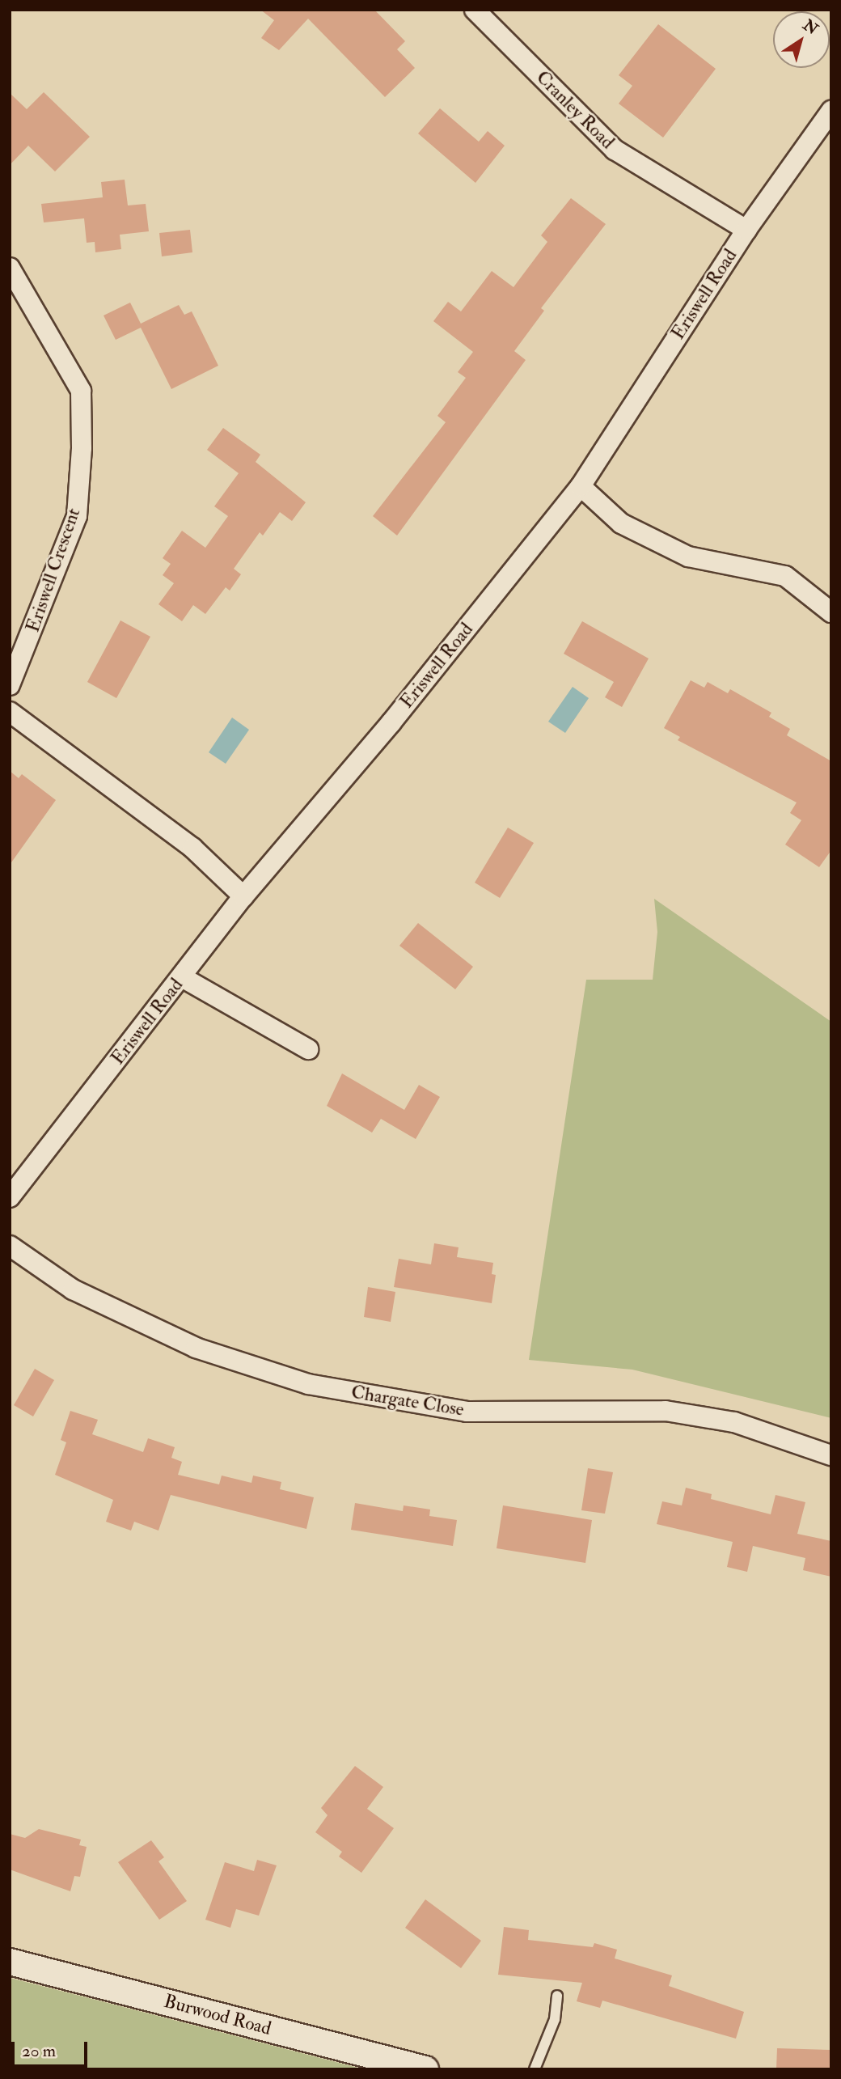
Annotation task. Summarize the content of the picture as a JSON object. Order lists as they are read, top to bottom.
{
  "streets": {
    "street": [
      "Cranley Road",
      "Eriswell Road",
      "Eriswell Crescent",
      "Chargate Close",
      "Burwood Road"
    ]
  },
  "crossings": [
    ["Cranley Road", "Eriswell Road"]
  ],
  "scale_bar": "20 m",
  "north": "top right"
}
